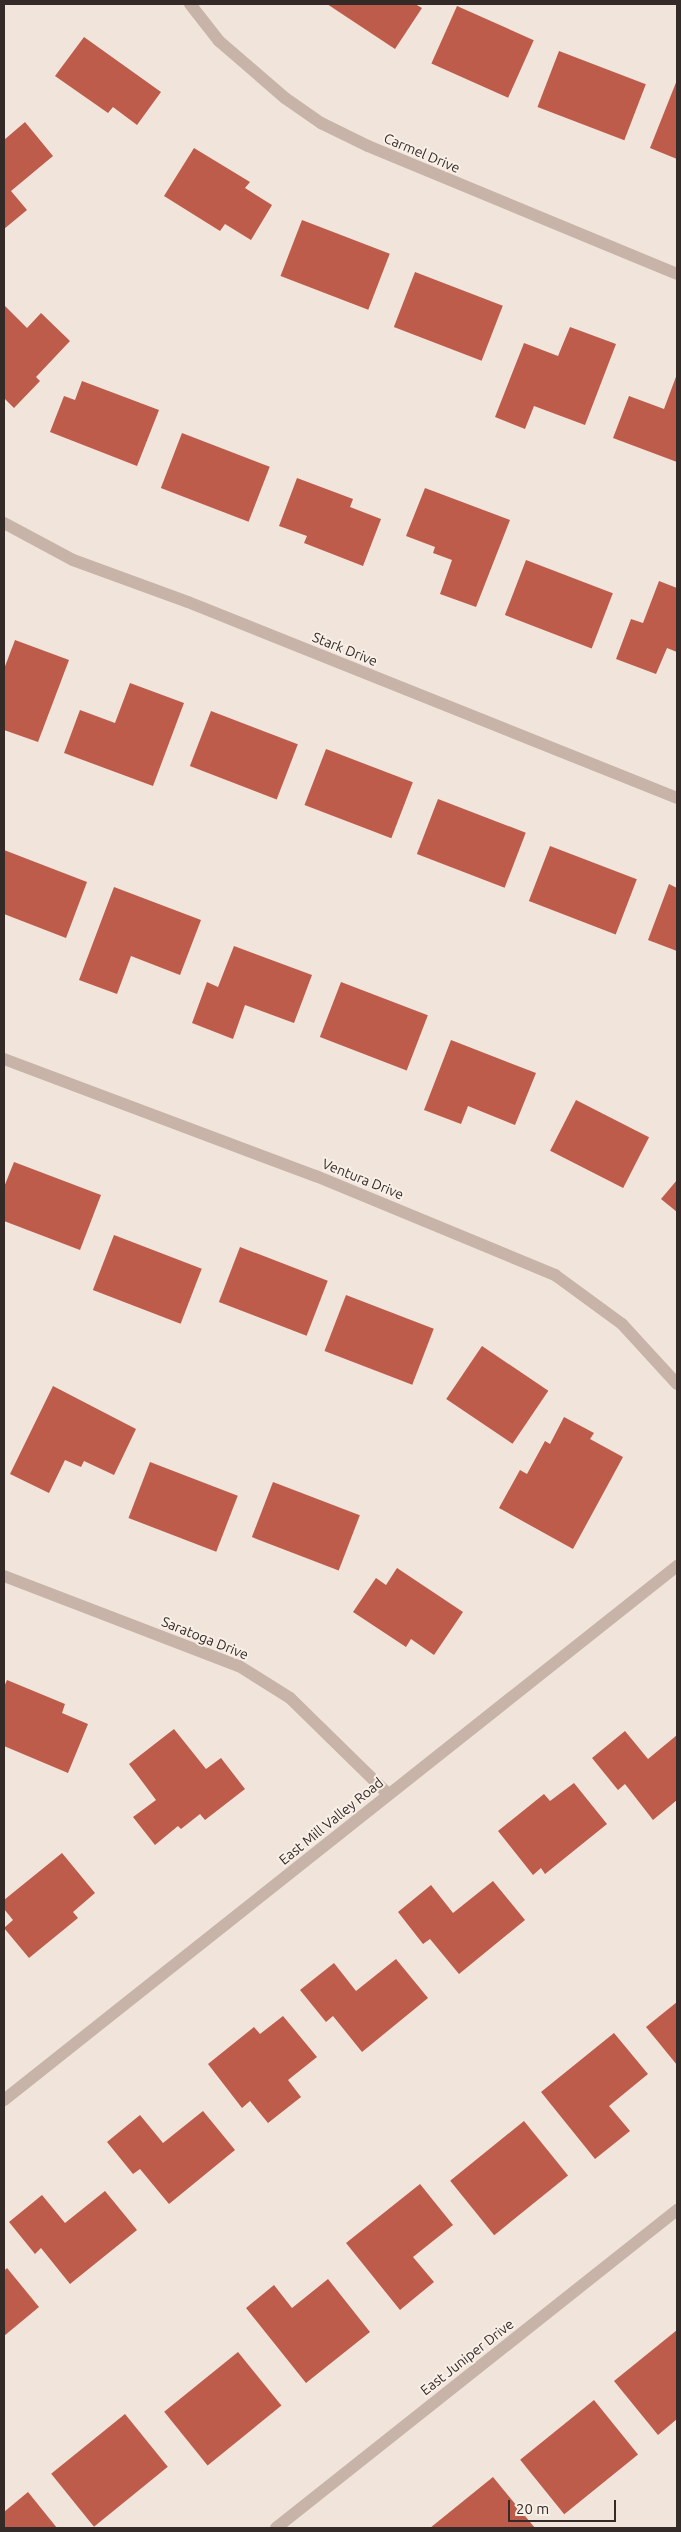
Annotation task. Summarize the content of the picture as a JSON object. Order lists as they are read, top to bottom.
{
  "streets": {
    "street": [
      "Carmel Drive",
      "Stark Drive",
      "Ventura Drive",
      "Saratoga Drive",
      "East Mill Valley Road",
      "East Juniper Drive"
    ]
  },
  "crossings": [
    ["Saratoga Drive", "East Mill Valley Road"]
  ],
  "scale_bar": "20 m"
}
